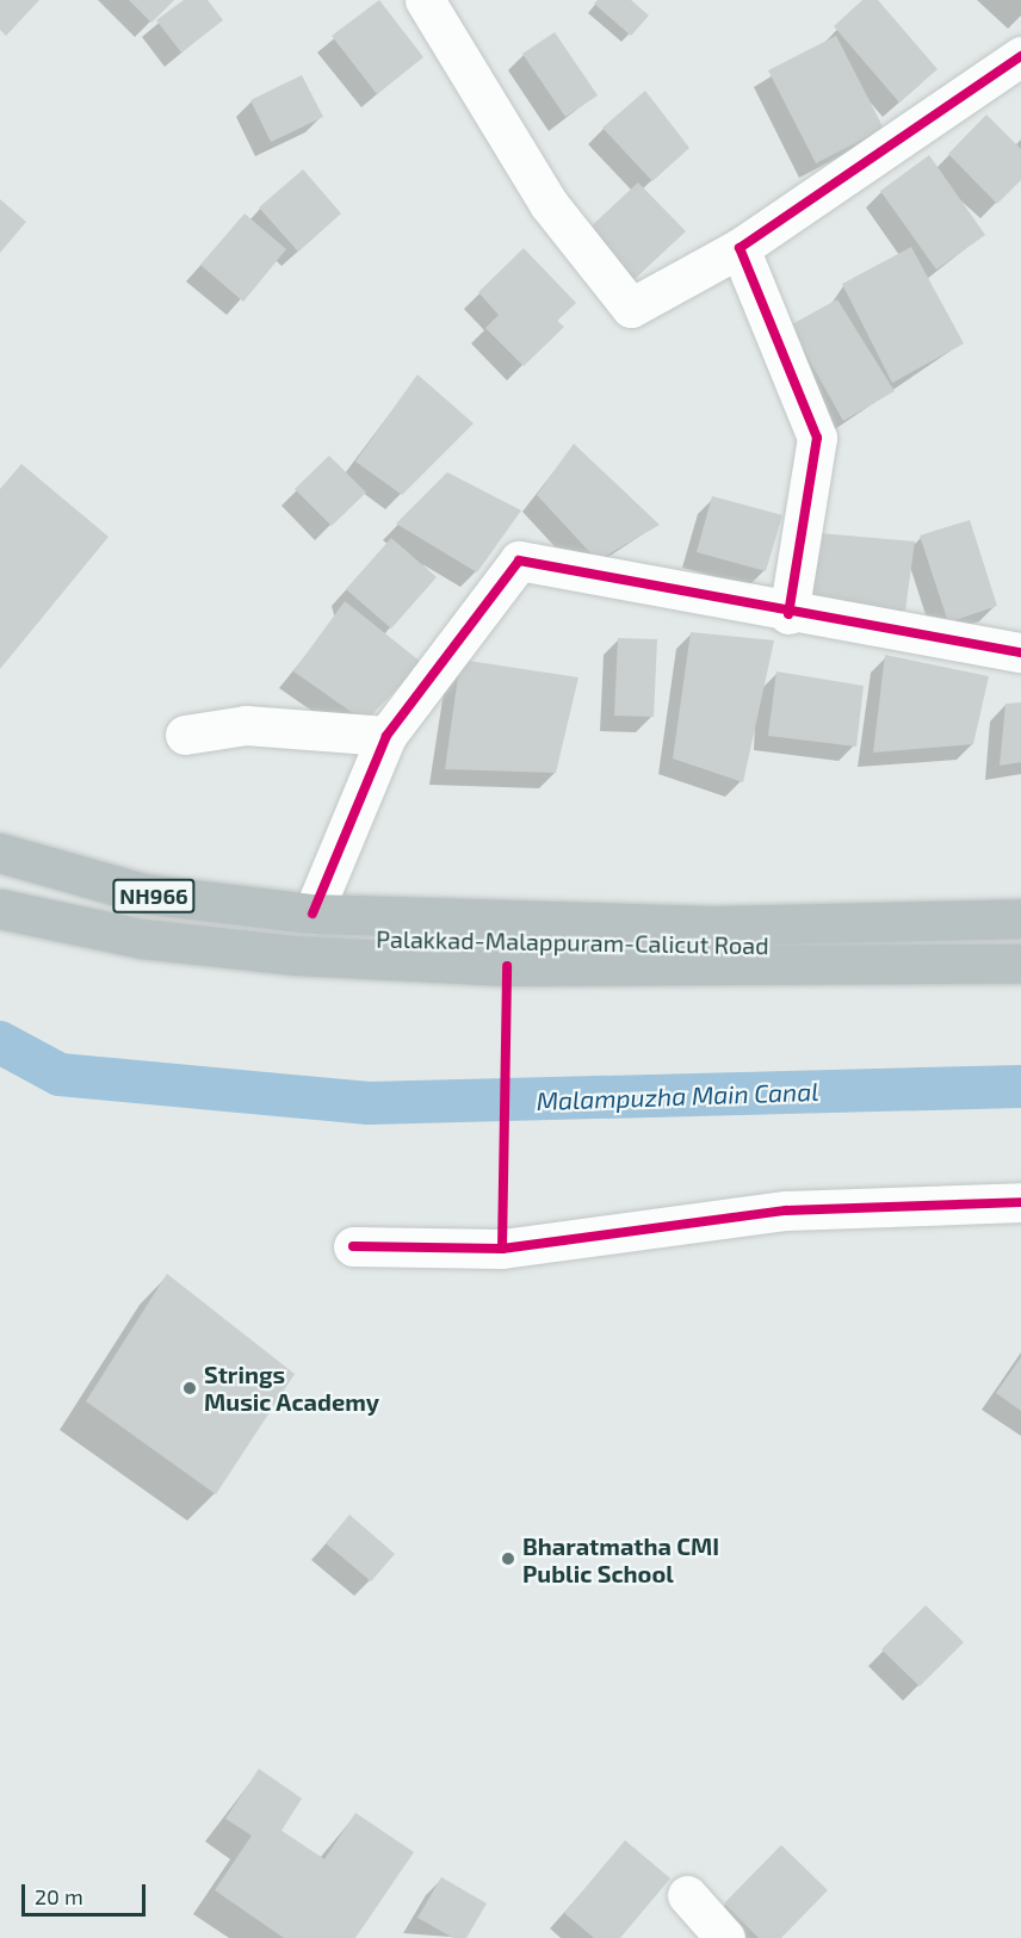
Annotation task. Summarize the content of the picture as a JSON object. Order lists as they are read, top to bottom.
{
  "streets": {
    "highway": ["NH966", "Palakkad-Malappuram-Calicut Road"]
  },
  "water": ["Malampuzha Main Canal"],
  "places": ["Strings Music Academy", "Bharatmatha CMI Public School"],
  "scale_bar": "20 m"
}
